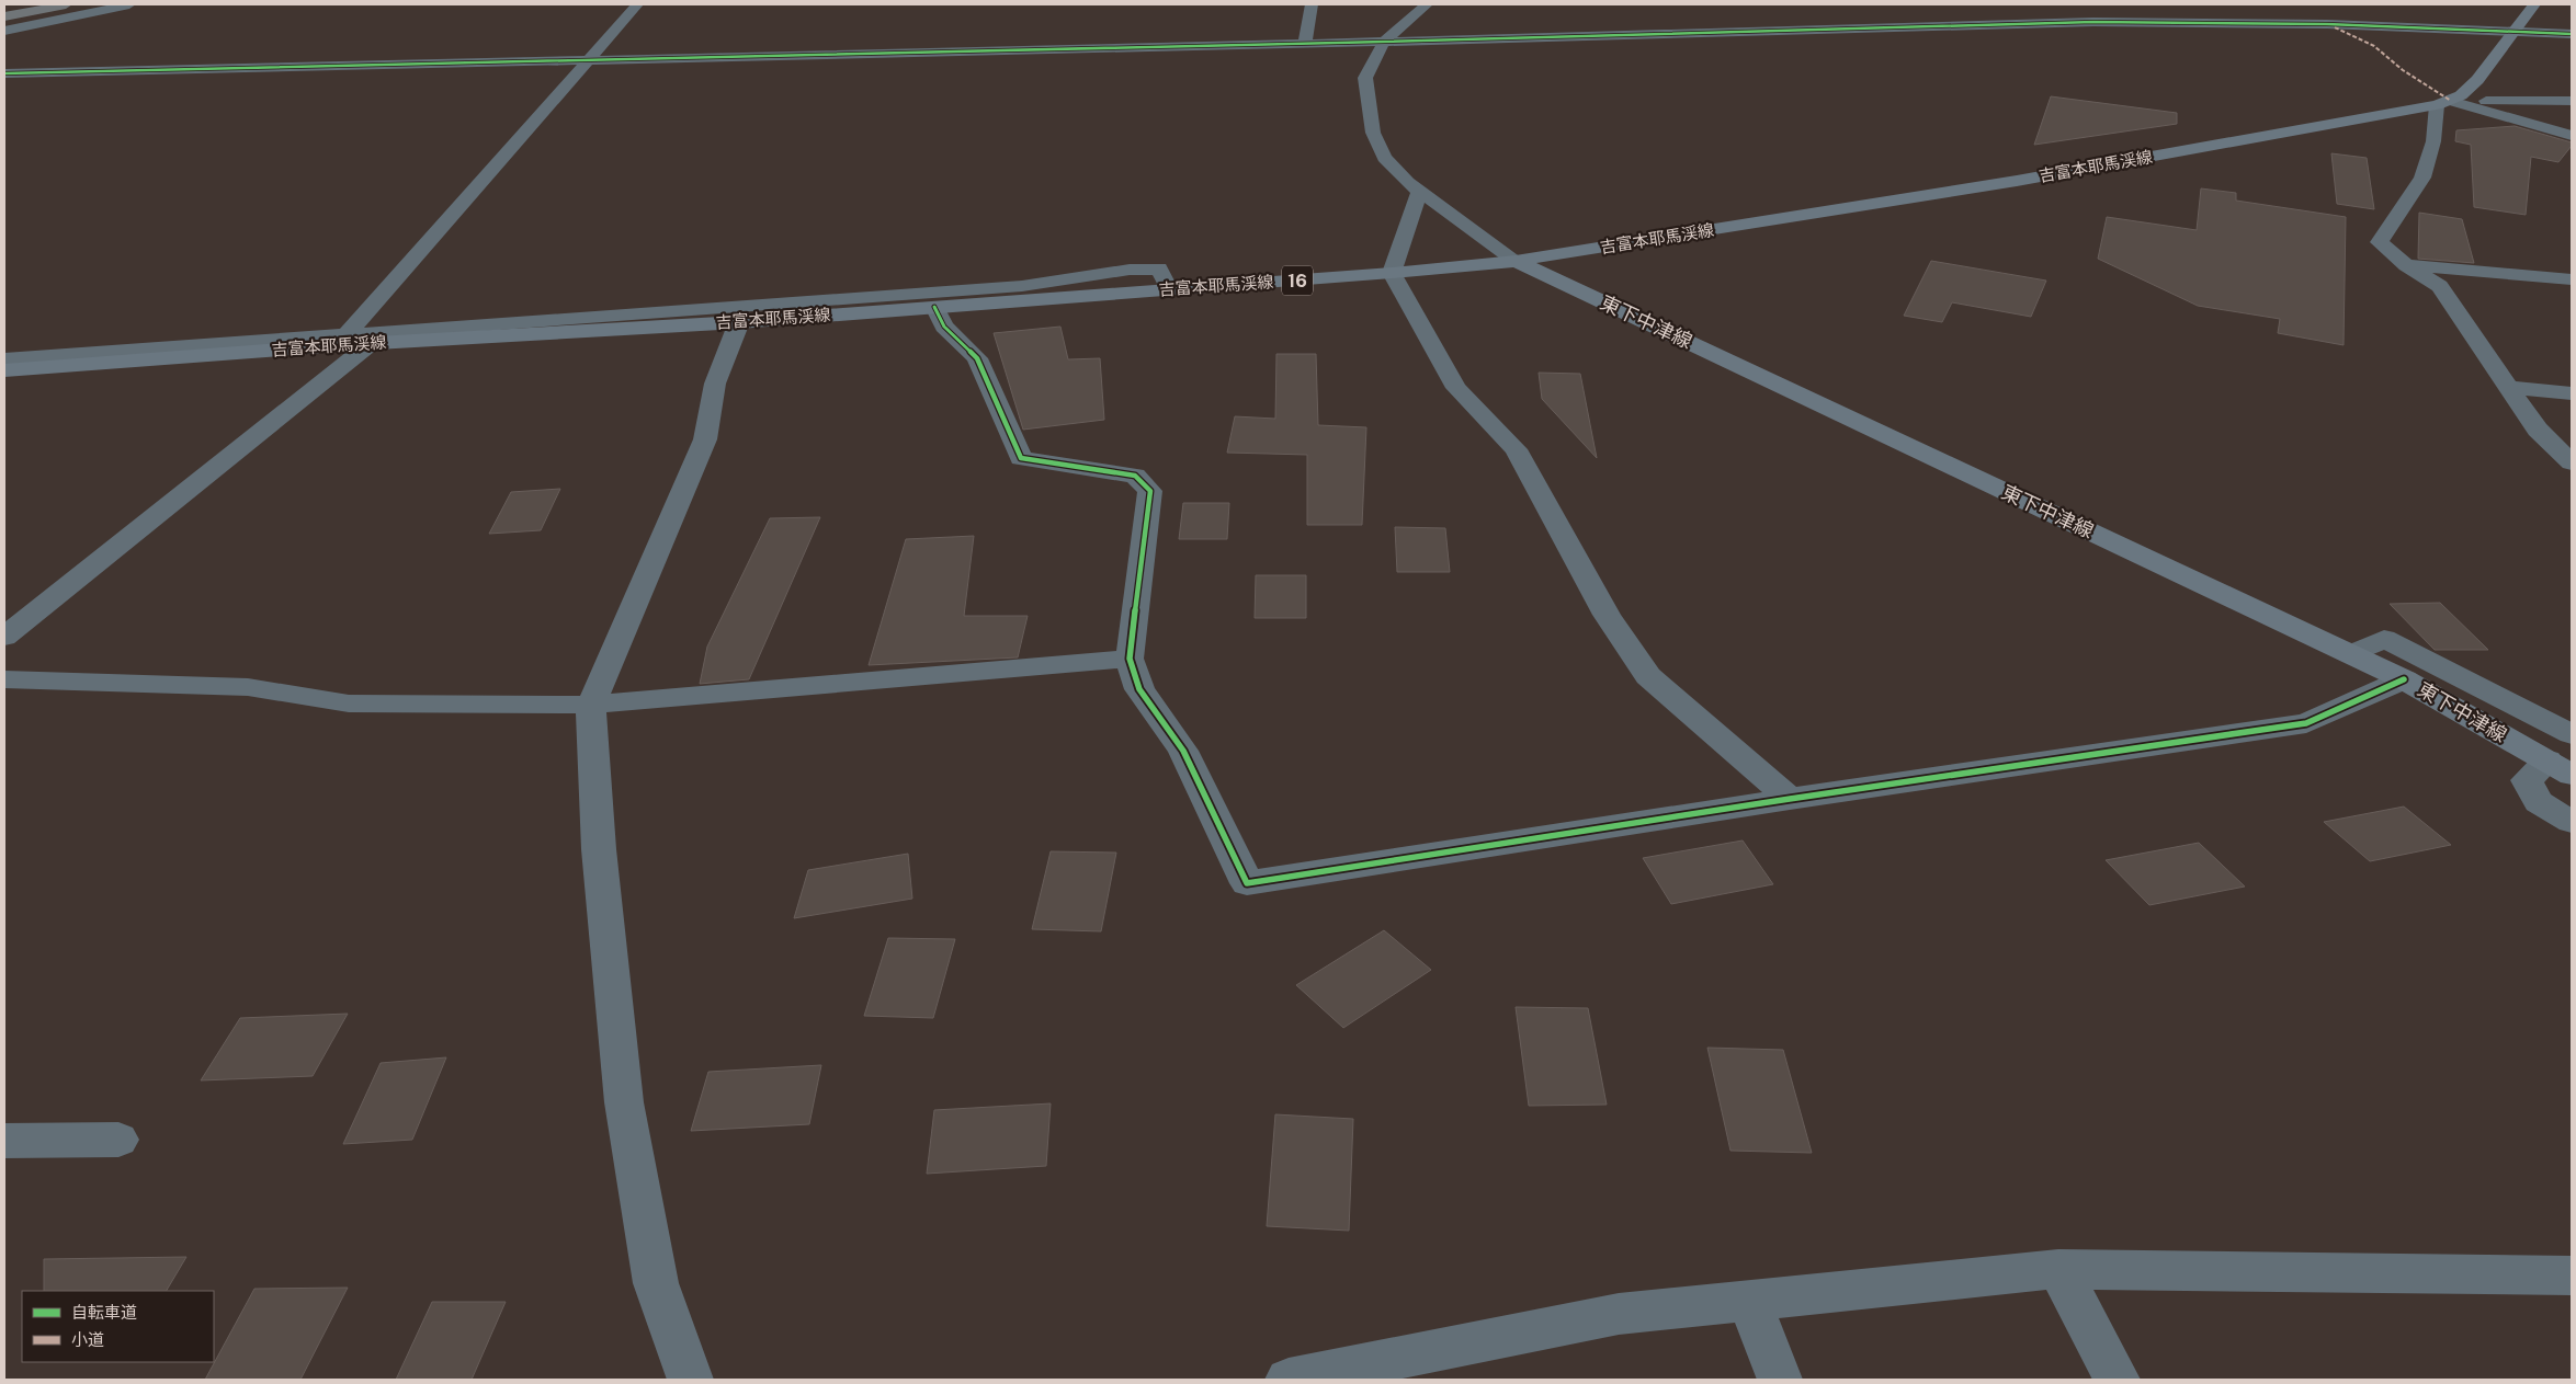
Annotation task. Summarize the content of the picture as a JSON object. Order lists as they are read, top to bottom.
{
  "streets": {
    "main road": ["吉富本耶馬渓線", "16", "東下中津線"]
  },
  "crossings": [
    ["吉富本耶馬渓線", "東下中津線"]
  ],
  "legend": ["自転車道", "小道"]
}
